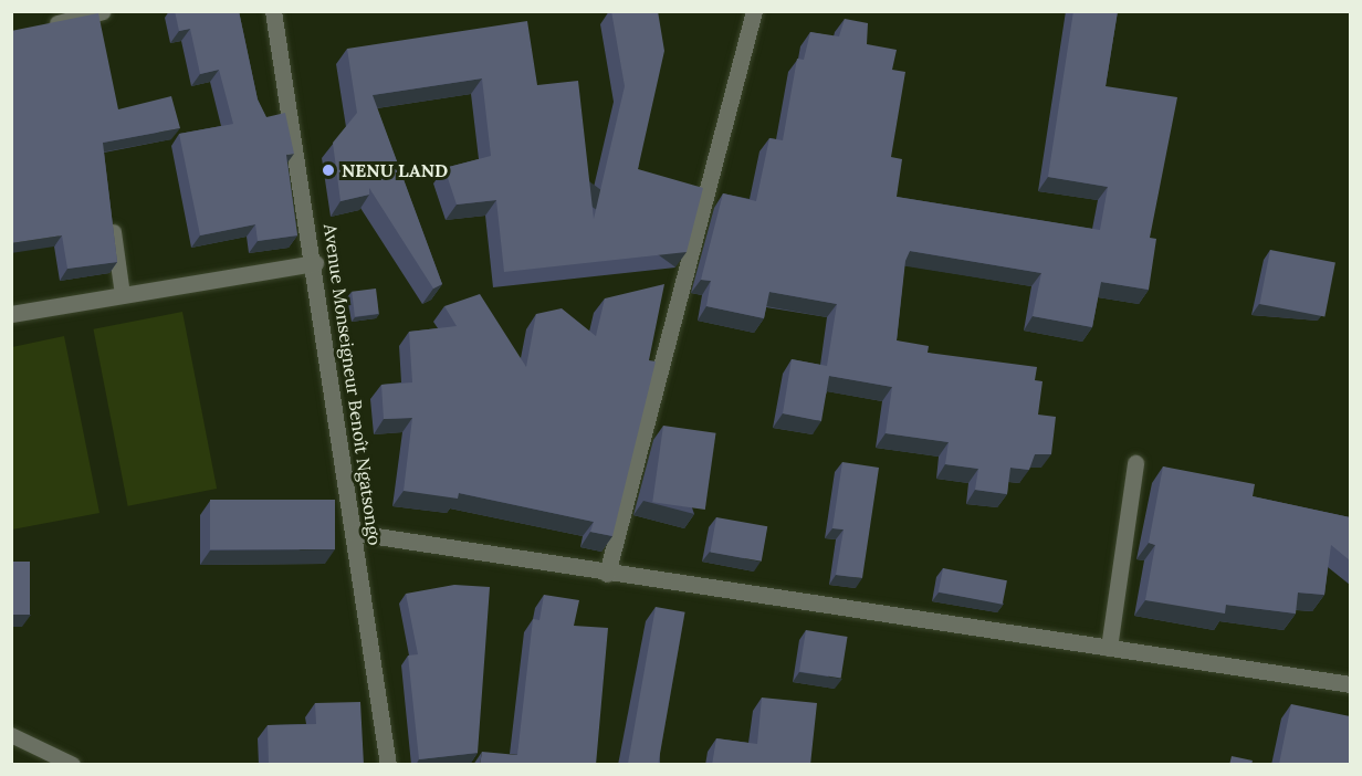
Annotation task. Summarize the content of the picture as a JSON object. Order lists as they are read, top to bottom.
{
  "streets": {
    "street": ["Avenue Monseigneur Benoît Ngatsongo"]
  },
  "places": ["NENU LAND"]
}
